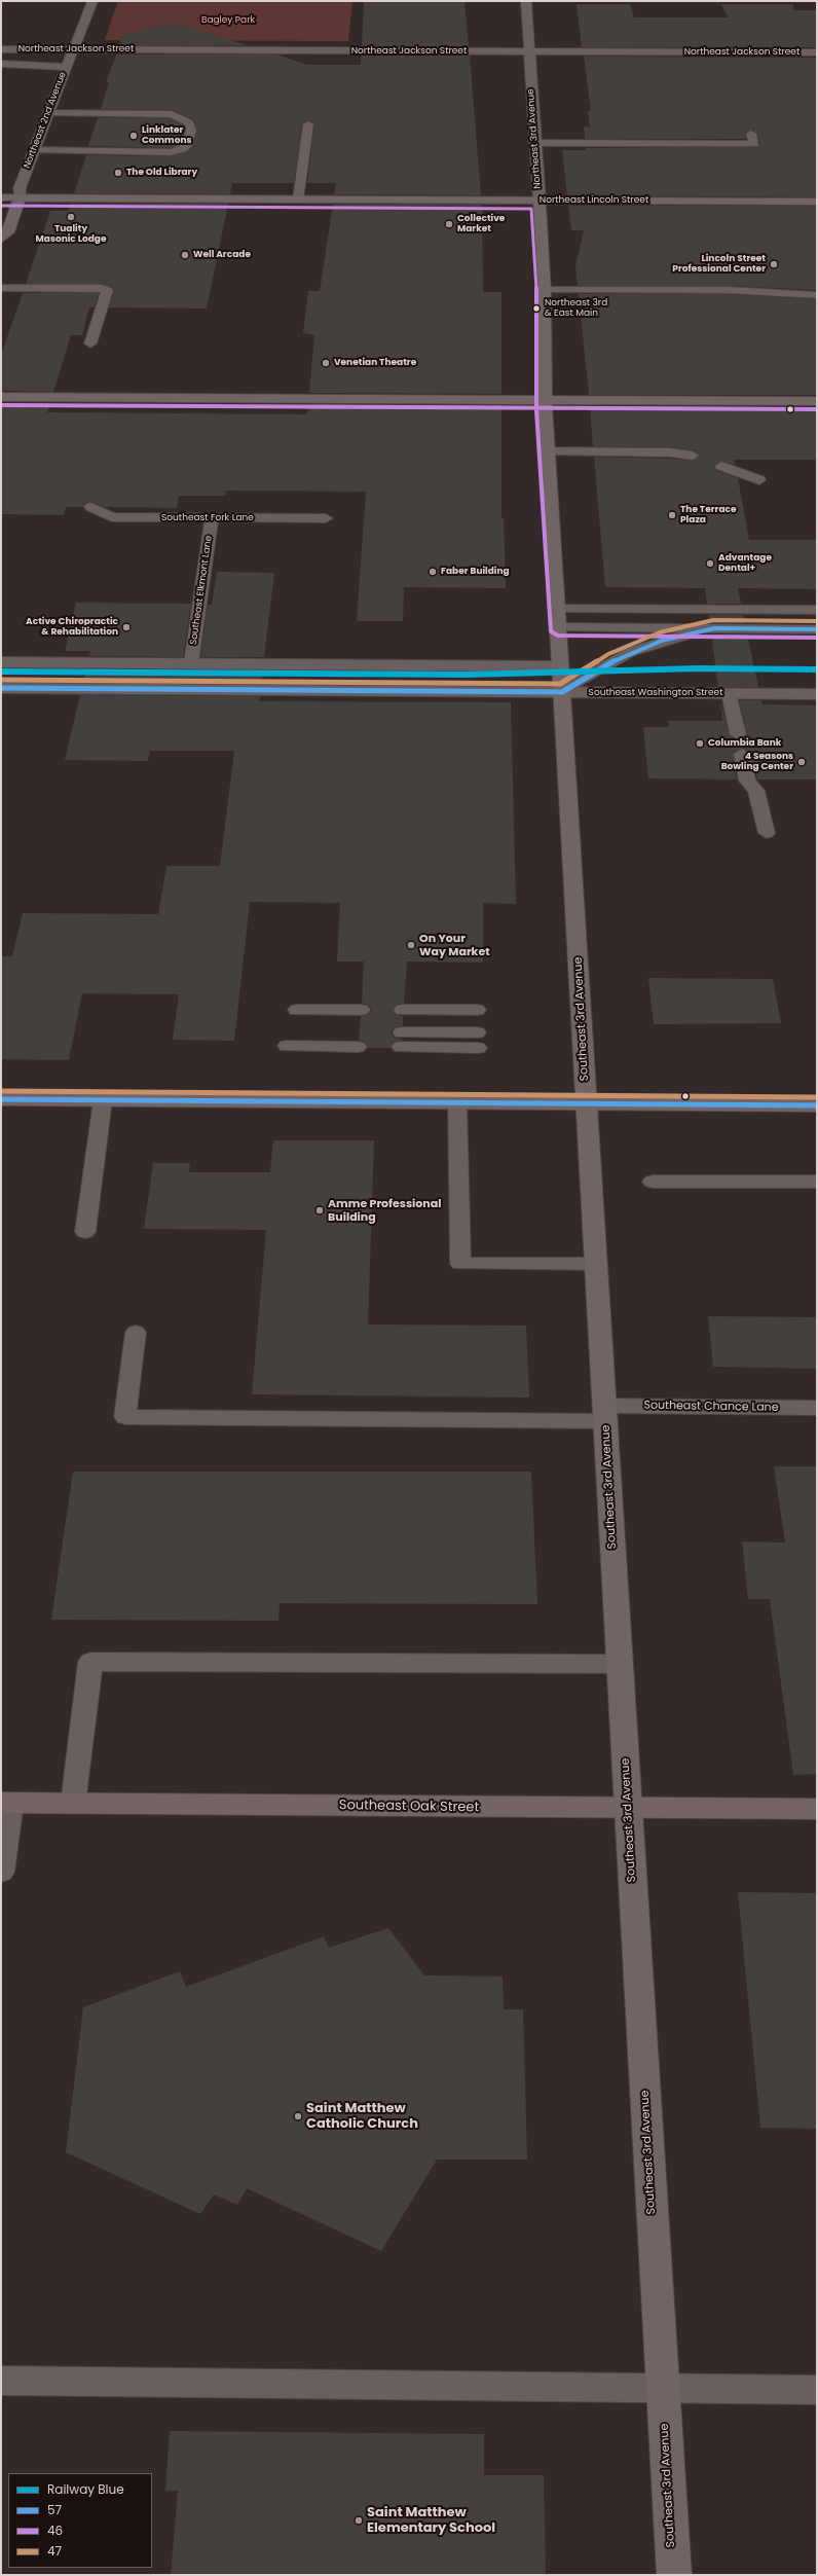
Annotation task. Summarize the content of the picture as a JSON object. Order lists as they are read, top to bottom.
{
  "streets": {
    "highway": ["Southeast Oak Street"],
    "street": [
      "Northeast Jackson Street",
      "Northeast 2nd Avenue",
      "Northeast 3rd Avenue",
      "Northeast Lincoln Street",
      "Southeast Washington Street",
      "Southeast 3rd Avenue"
    ],
    "lane": ["Southeast Fork Lane", "Southeast Elkmont Lane", "Southeast Chance Lane"]
  },
  "crossings": [
    ["Northeast Jackson Street", "Northeast 2nd Avenue"],
    ["Northeast Jackson Street", "Northeast 3rd Avenue"],
    ["Northeast 2nd Avenue", "Northeast Lincoln Street"],
    ["Northeast 3rd Avenue", "Northeast Lincoln Street"],
    ["Northeast 3rd Avenue", "Southeast 3rd Avenue"],
    ["Southeast Fork Lane", "Southeast Elkmont Lane"],
    ["Southeast Washington Street", "Southeast 3rd Avenue"],
    ["Southeast 3rd Avenue", "Southeast Chance Lane"],
    ["Southeast 3rd Avenue", "Southeast Oak Street"]
  ],
  "parks": ["Bagley Park"],
  "places": [
    "Linklater Commons",
    "The Old Library",
    "Tuality Masonic Lodge",
    "Collective Market",
    "Well Arcade",
    "Lincoln Street Professional Center",
    "Northeast 3rd & East Main",
    "Venetian Theatre",
    "The Terrace Plaza",
    "Advantage Dental+",
    "Faber Building",
    "Active Chiropractic & Rehabilitation",
    "Columbia Bank",
    "4 Seasons Bowling Center",
    "On Your Way Market",
    "Amme Professional Building",
    "Saint Matthew Catholic Church",
    "Saint Matthew Elementary School"
  ],
  "lines": [
    "transit line 46",
    "transit line 47",
    "transit line 57",
    "rail line Blue"
  ],
  "legend": [
    "Railway Blue",
    "57",
    "46",
    "47"
  ]
}
